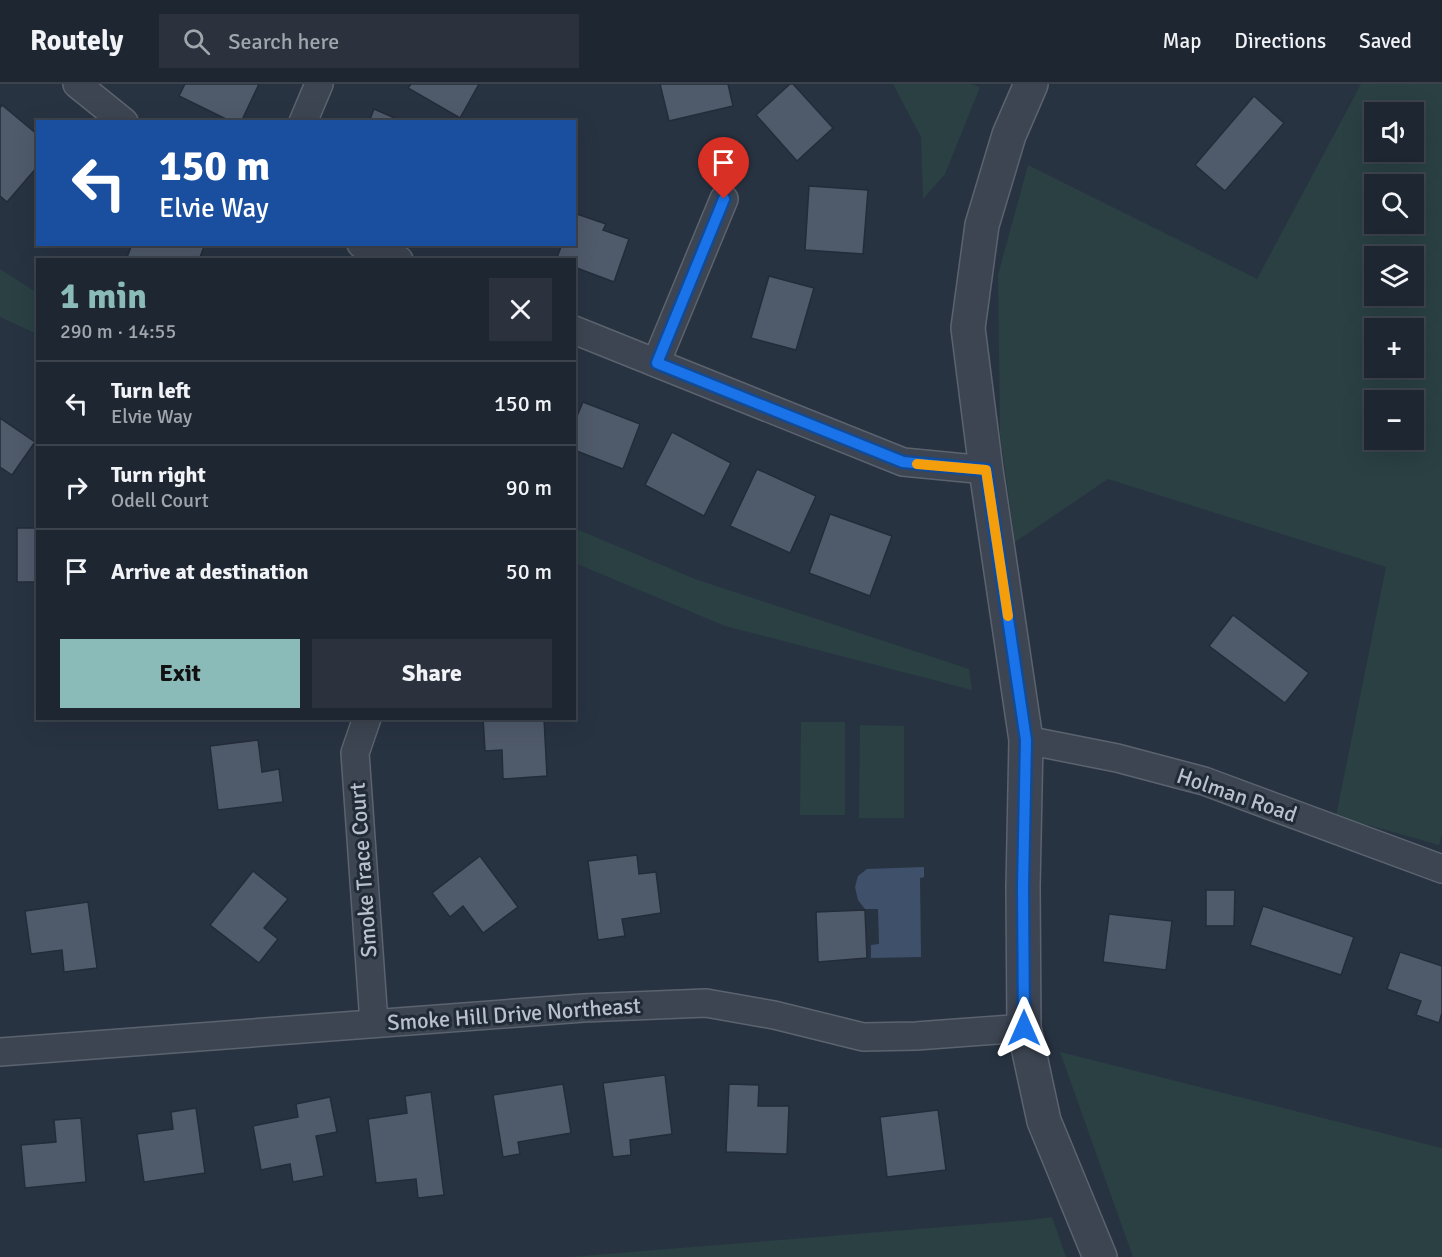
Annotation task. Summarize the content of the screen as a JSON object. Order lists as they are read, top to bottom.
{
  "streets": {
    "street": ["Holman Road", "Smoke Trace Court", "Smoke Hill Drive Northeast"]
  },
  "crossings": [
    ["Smoke Trace Court", "Smoke Hill Drive Northeast"]
  ],
  "page": {
    "header": "Routely",
    "search": "Search here",
    "nav": ["Map", "Directions", "Saved"],
    "map_buttons": ["+", "−"],
    "turn": ["150 m", "Elvie Way"],
    "heading": ["1 min", "290 m · 14:55"],
    "list": [
      {
        "name": "Turn left",
        "note": "Elvie Way",
        "value": "150 m"
      },
      {
        "name": "Turn right",
        "note": "Odell Court",
        "value": "90 m"
      },
      {
        "name": "Arrive at destination",
        "value": "50 m"
      }
    ],
    "buttons": ["Exit", "Share"]
  }
}
